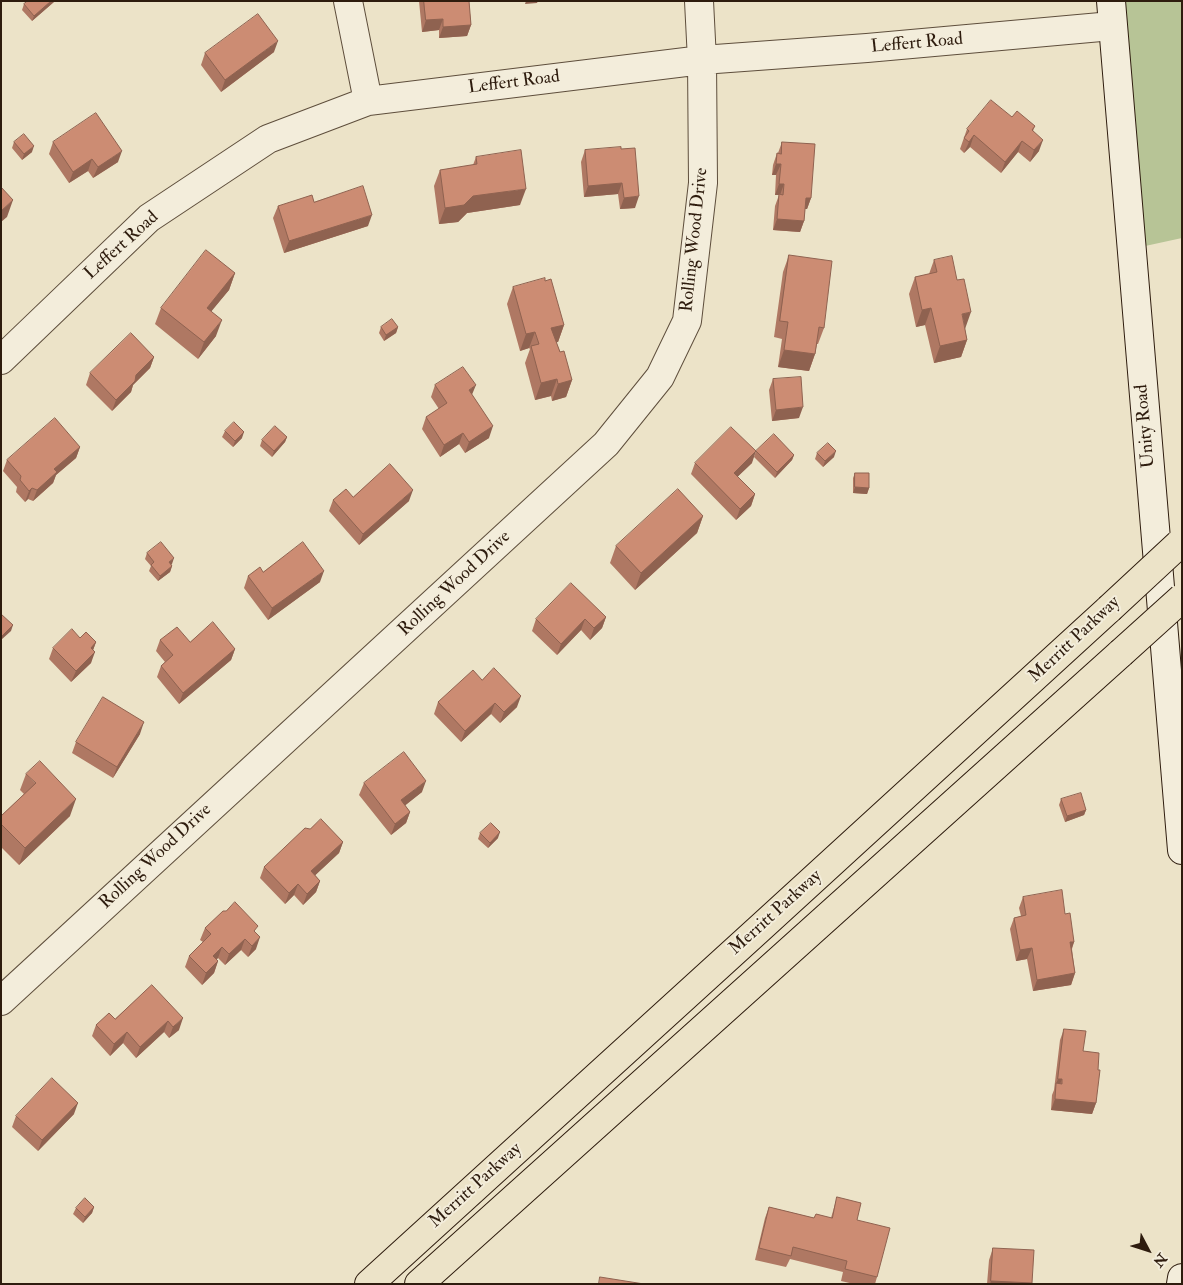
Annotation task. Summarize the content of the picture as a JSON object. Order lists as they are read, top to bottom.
{
  "streets": {
    "highway": ["Merritt Parkway"],
    "street": ["Leffert Road", "Rolling Wood Drive", "Unity Road"]
  },
  "crossings": [
    ["Leffert Road", "Rolling Wood Drive"],
    ["Leffert Road", "Unity Road"]
  ],
  "north": "bottom right"
}
